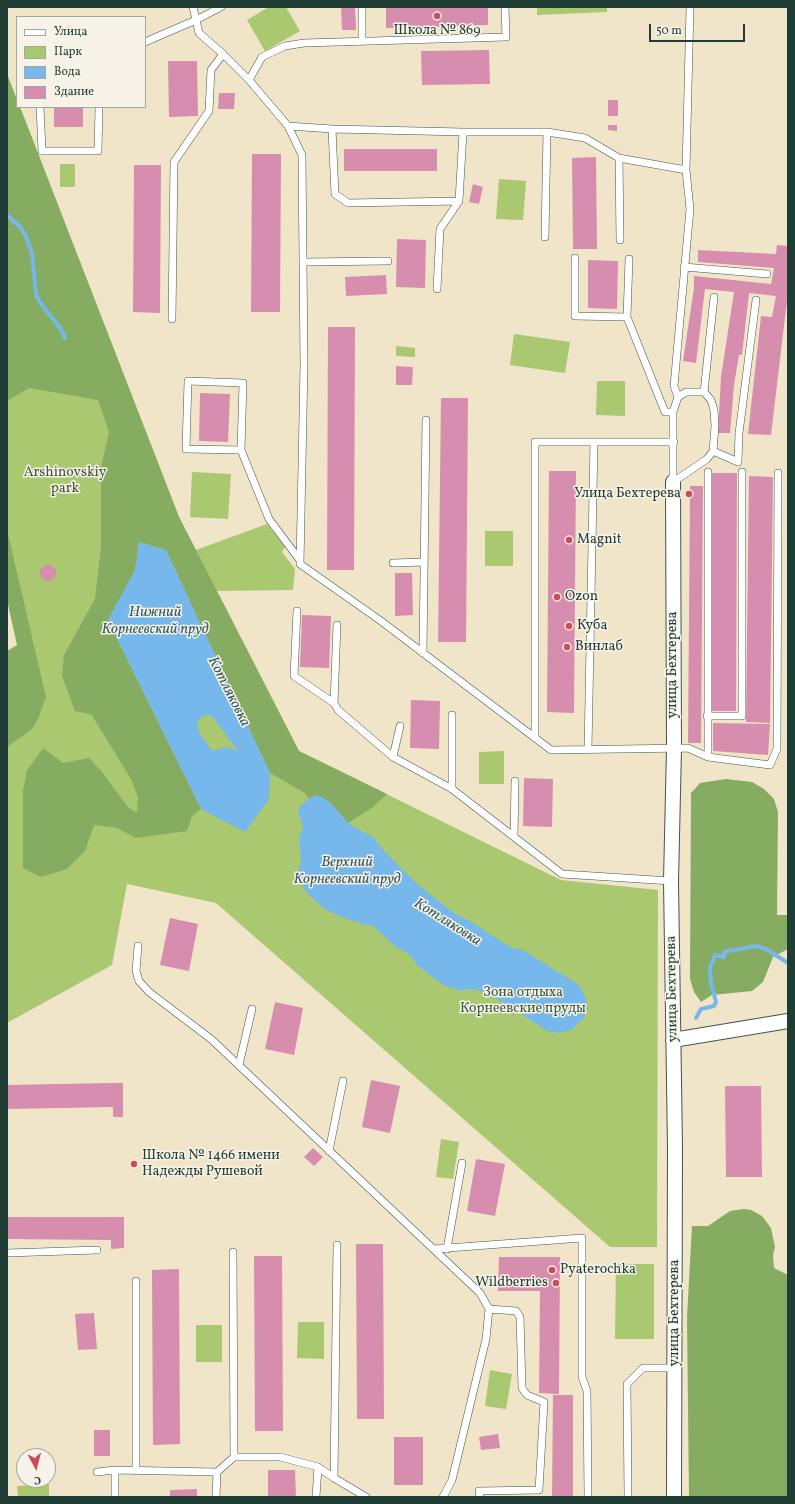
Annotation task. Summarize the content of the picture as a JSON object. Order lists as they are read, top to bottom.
{
  "streets": {
    "street": ["улица Бехтерева"]
  },
  "water": ["Нижний Корнеевский пруд", "Котляковка", "Верхний Корнеевский пруд"],
  "parks": ["Arshinovskiy park", "Зона отдыха Корнеевские пруды"],
  "places": [
    "Школа № 869",
    "Улица Бехтерева",
    "Magnit",
    "Ozon",
    "Куба",
    "Винлаб",
    "Школа № 1466 имени Надежды Рушевой",
    "Pyaterochka",
    "Wildberries"
  ],
  "legend": [
    "Улица",
    "Парк",
    "Вода",
    "Здание"
  ],
  "scale_bar": "50 m",
  "north": "bottom"
}
